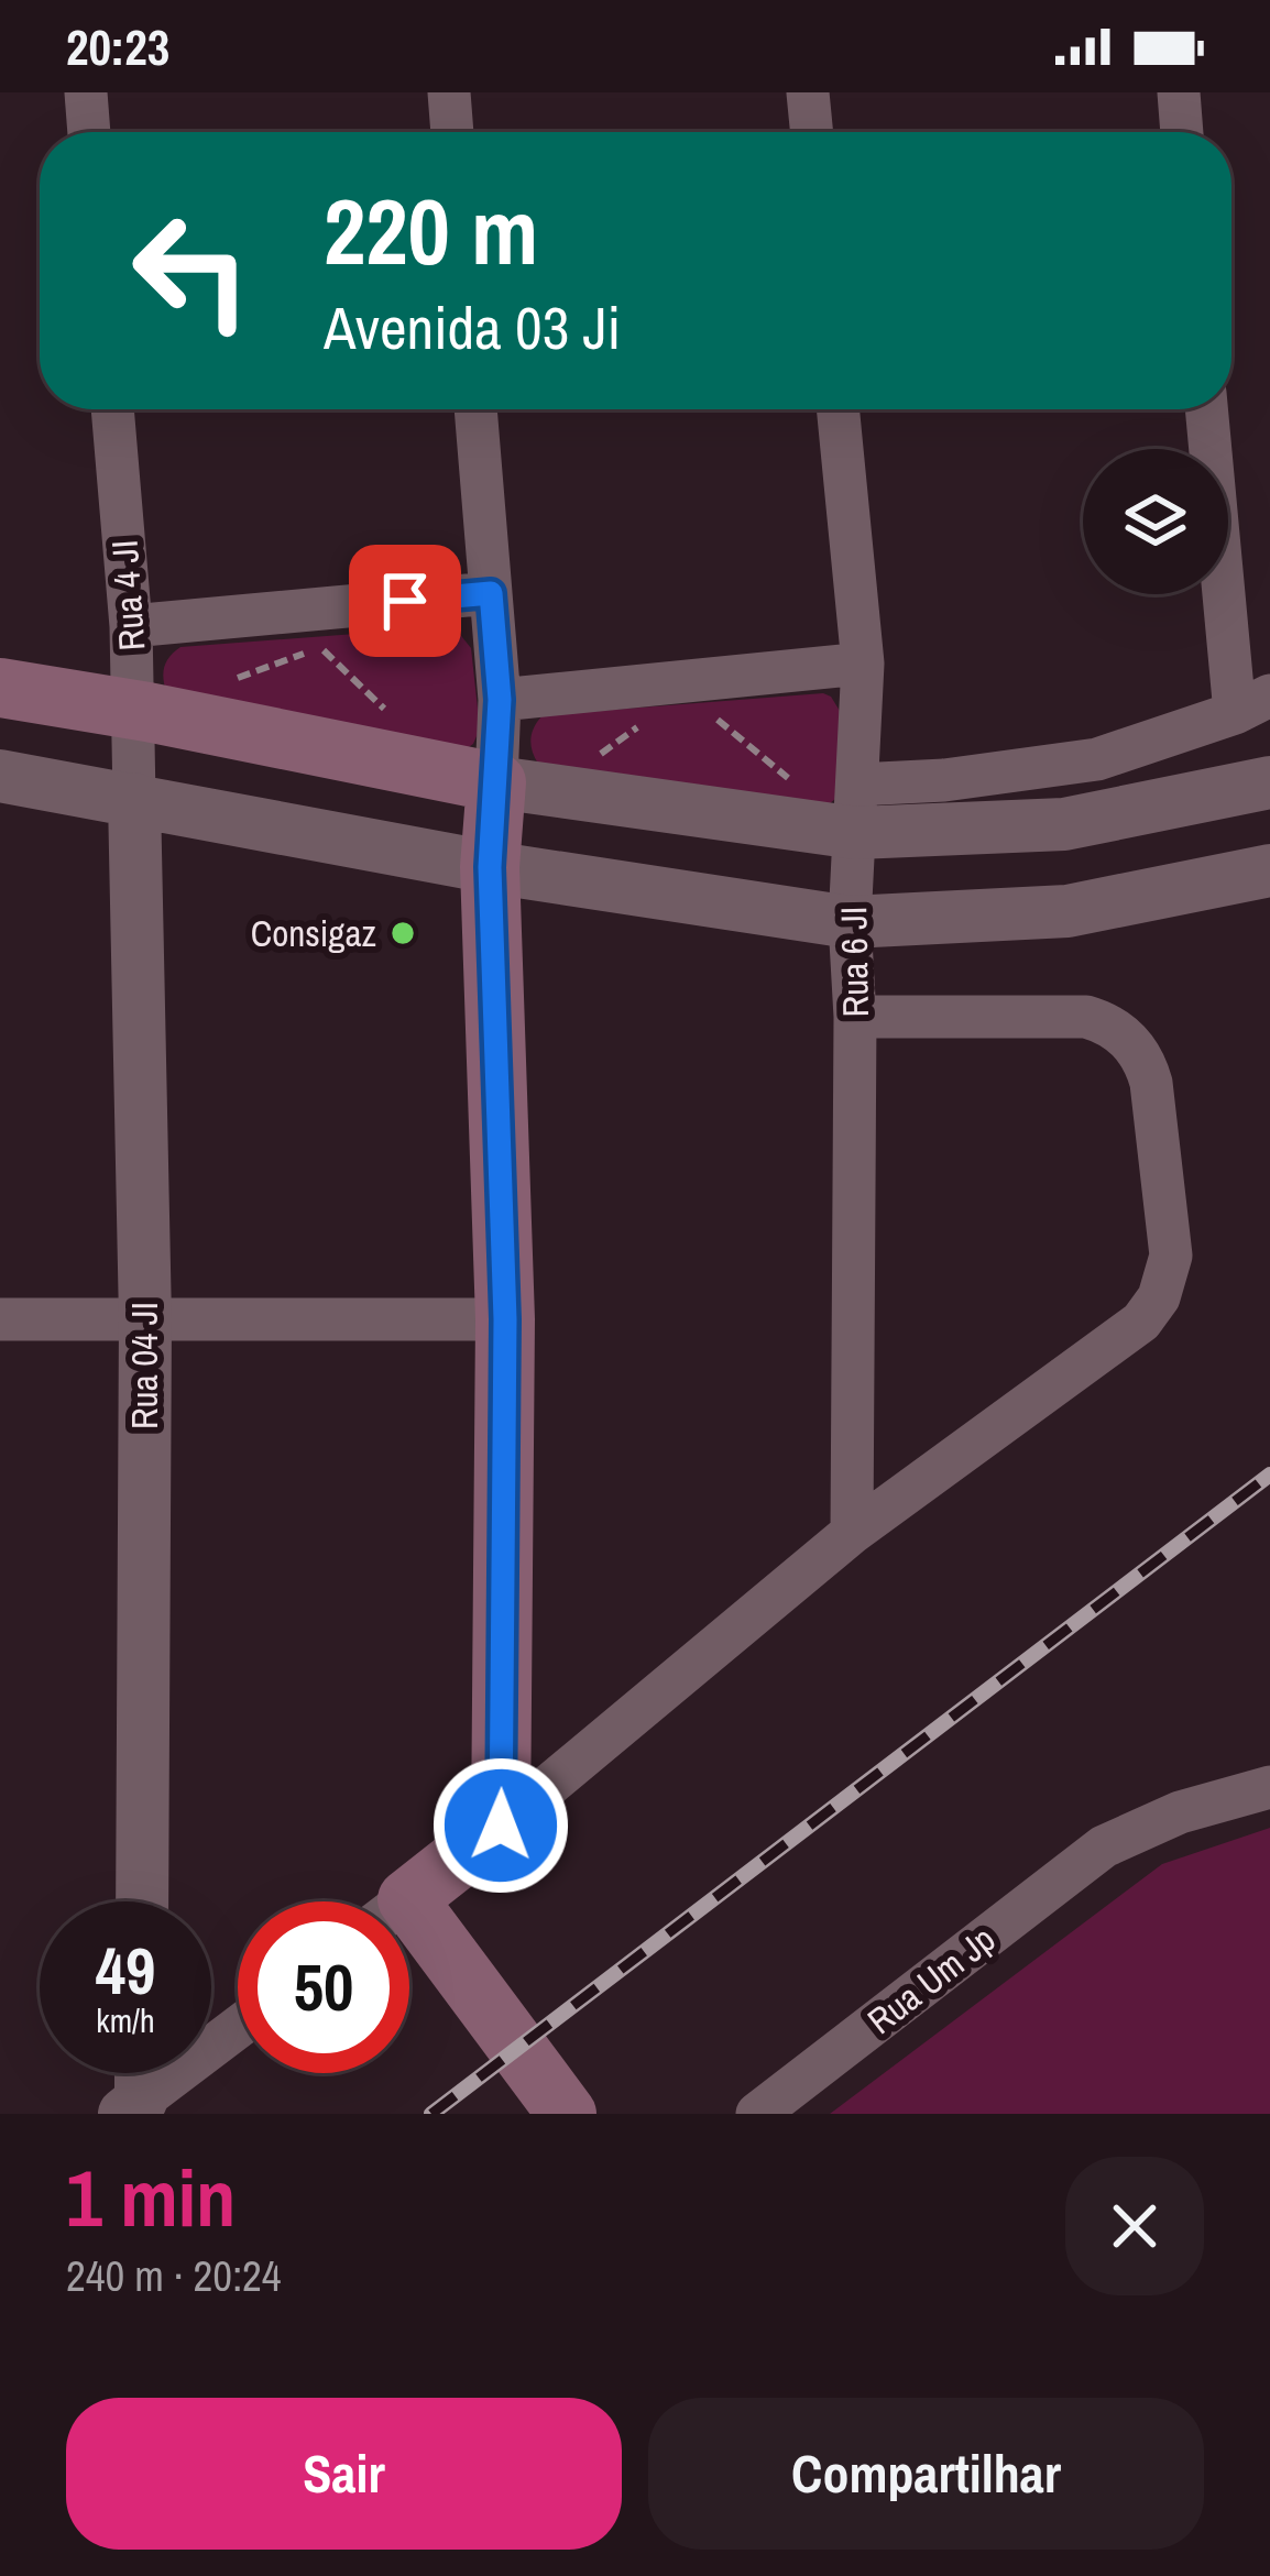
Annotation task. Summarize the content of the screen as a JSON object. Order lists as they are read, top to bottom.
{
  "streets": {
    "street": [
      "Rua 4 JI",
      "Rua 6 JI",
      "Rua 04 JI",
      "Rua Um Jp"
    ]
  },
  "crossings": [
    ["Rua 4 JI", "Rua 04 JI"]
  ],
  "places": ["Consigaz"],
  "page": {
    "status": "20:23",
    "turn": ["220 m", "Avenida 03 Ji"],
    "speed": "49 km/h",
    "limit": "50",
    "heading": ["1 min", "240 m · 20:24"],
    "buttons": ["Sair", "Compartilhar"]
  }
}
